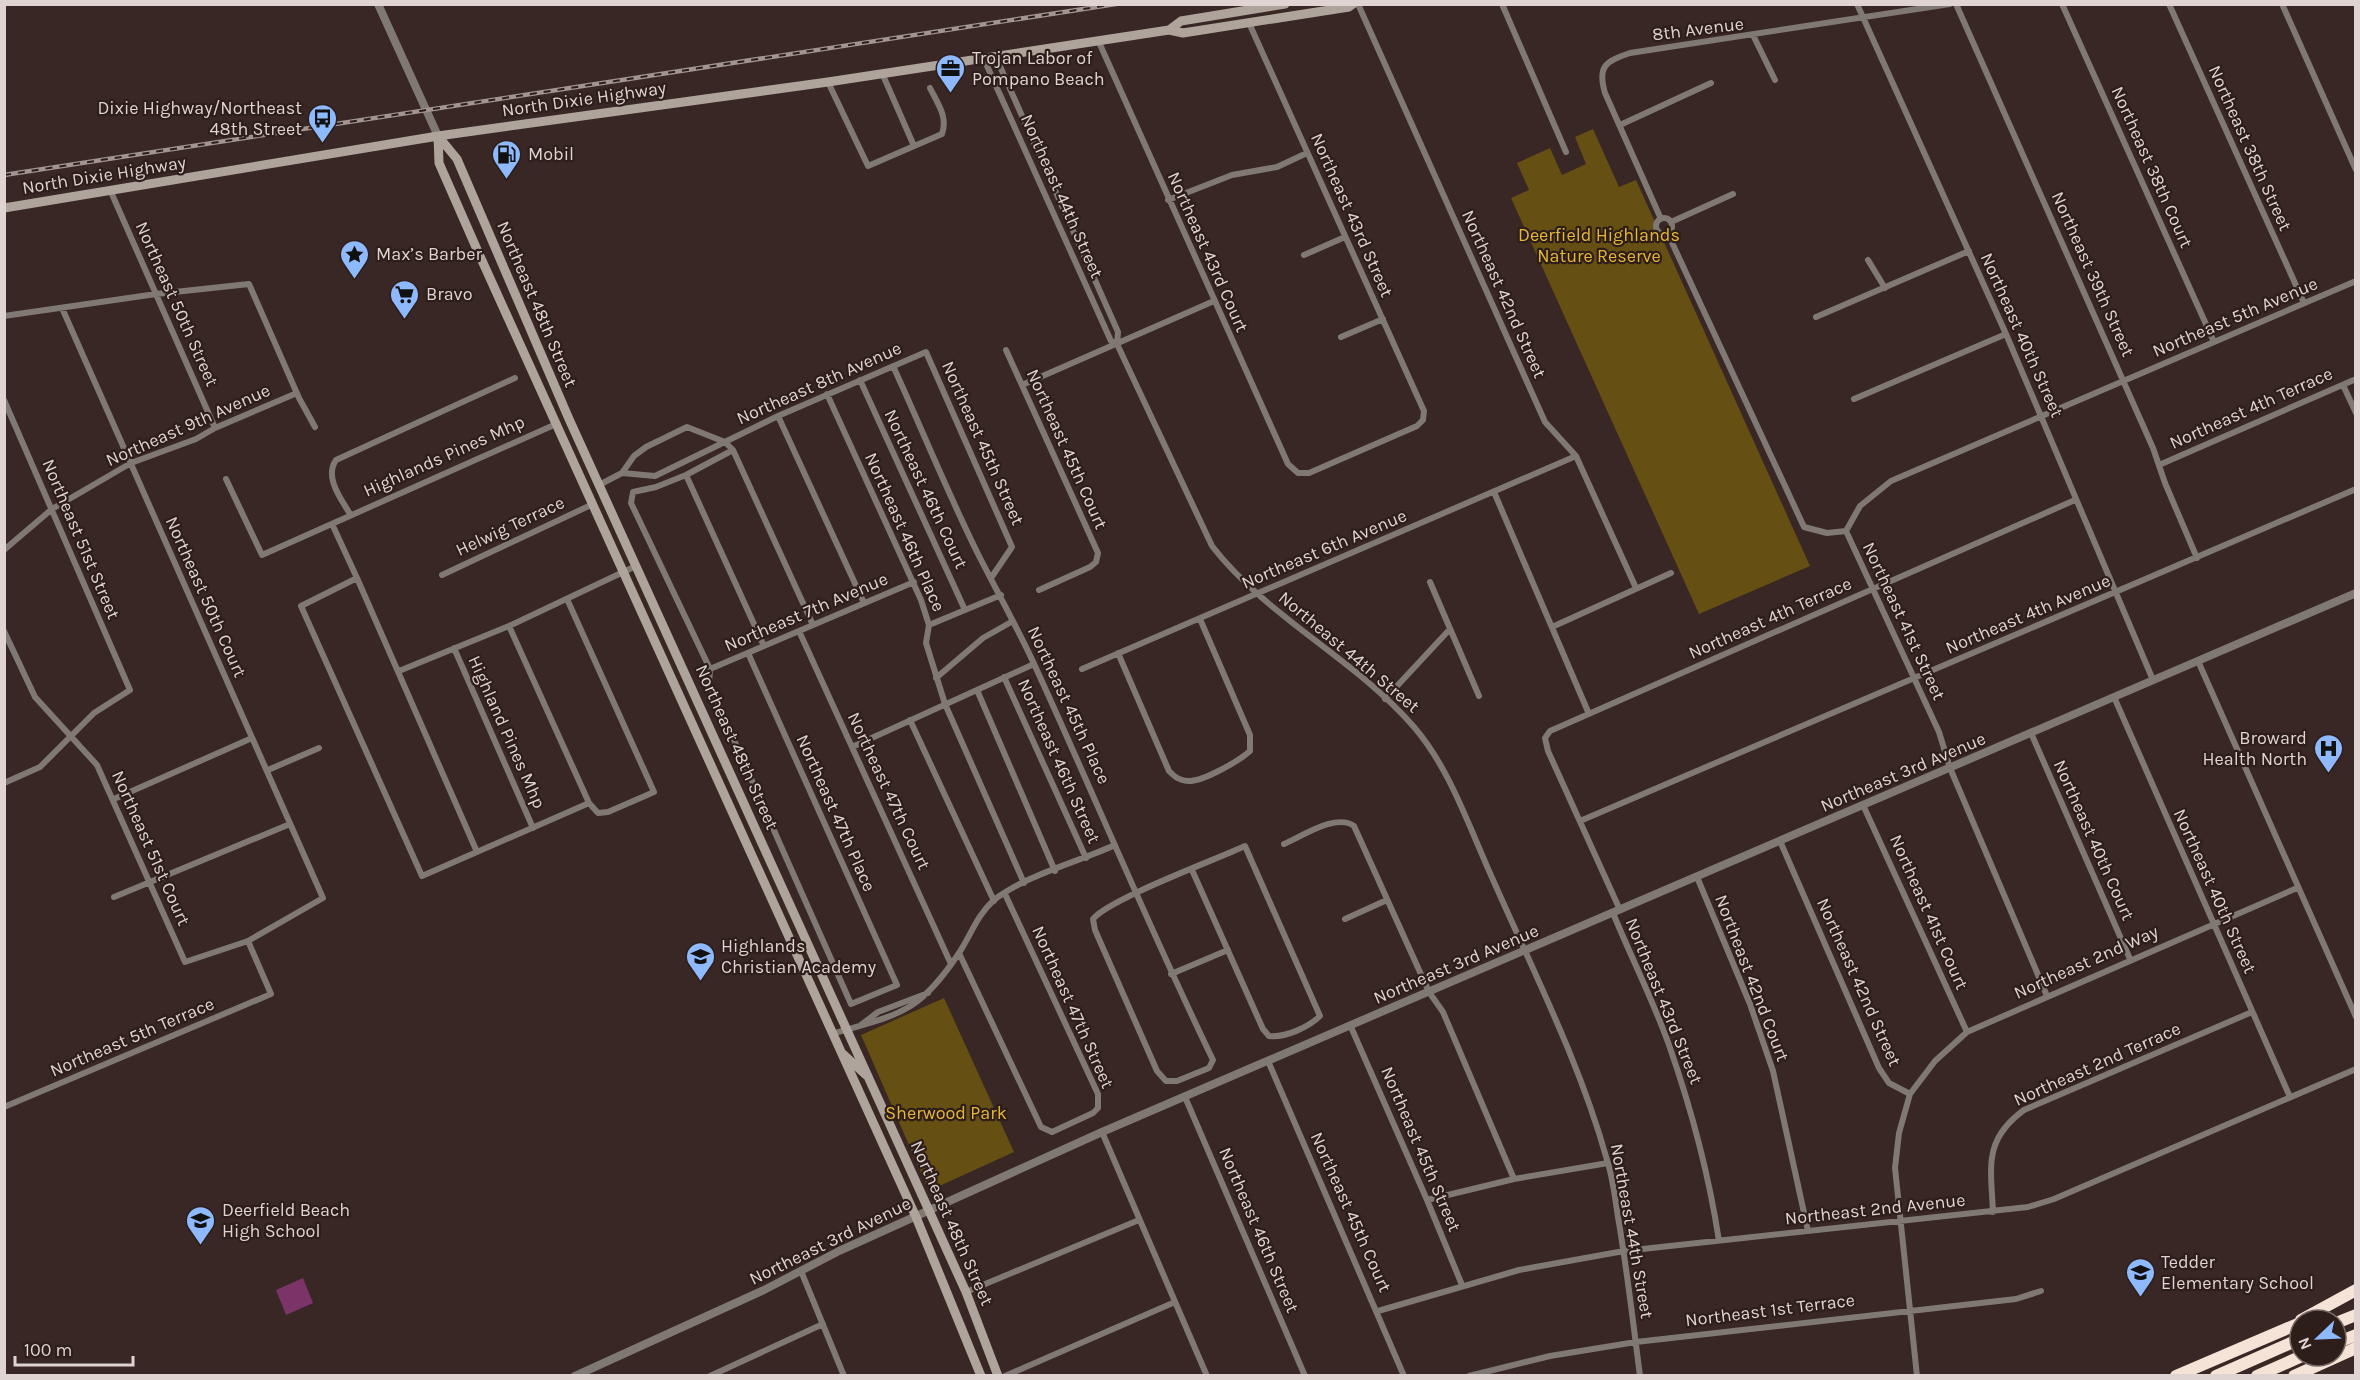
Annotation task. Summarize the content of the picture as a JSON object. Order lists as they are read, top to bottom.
{
  "streets": {
    "main road": ["North Dixie Highway", "Northeast 48th Street"],
    "street": [
      "8th Avenue",
      "Northeast 38th Street",
      "Northeast 38th Court",
      "Northeast 44th Street",
      "Northeast 43rd Street",
      "Northeast 43rd Court",
      "Northeast 39th Street",
      "Northeast 42nd Street",
      "Northeast 50th Street",
      "Northeast 5th Avenue",
      "Northeast 40th Street",
      "Northeast 8th Avenue",
      "Northeast 4th Terrace",
      "Northeast 9th Avenue",
      "Northeast 45th Street",
      "Northeast 45th Court",
      "Highlands Pines Mhp",
      "Northeast 46th Court",
      "Helwig Terrace",
      "Northeast 46th Place",
      "Northeast 51st Street",
      "Northeast 6th Avenue",
      "Northeast 50th Court",
      "Northeast 7th Avenue",
      "Northeast 4th Avenue",
      "Northeast 41st Street",
      "Northeast 45th Place",
      "Highland Pines Mhp",
      "Northeast 46th Street",
      "Northeast 3rd Avenue",
      "Northeast 47th Court",
      "Northeast 47th Place",
      "Northeast 40th Court",
      "Northeast 51st Court",
      "Northeast 41st Court",
      "Northeast 2nd Way",
      "Northeast 42nd Court",
      "Northeast 47th Street",
      "Northeast 5th Terrace",
      "Northeast 2nd Terrace",
      "Northeast 2nd Avenue",
      "Northeast 1st Terrace"
    ]
  },
  "crossings": [
    ["North Dixie Highway", "Northeast 44th Street"],
    ["North Dixie Highway", "Northeast 43rd Street"],
    ["North Dixie Highway", "Northeast 43rd Court"],
    ["North Dixie Highway", "Northeast 50th Street"],
    ["North Dixie Highway", "Northeast 48th Street"],
    ["Northeast 38th Street", "Northeast 5th Avenue"],
    ["Northeast 38th Court", "Northeast 5th Avenue"],
    ["Northeast 44th Street", "Northeast 6th Avenue"],
    ["Northeast 44th Street", "Northeast 3rd Avenue"],
    ["Northeast 44th Street", "Northeast 2nd Avenue"],
    ["Northeast 44th Street", "Northeast 1st Terrace"],
    ["Northeast 43rd Street", "Northeast 43rd Court"],
    ["Northeast 43rd Street", "Northeast 4th Terrace"],
    ["Northeast 43rd Street", "Northeast 4th Avenue"],
    ["Northeast 43rd Street", "Northeast 3rd Avenue"],
    ["Northeast 43rd Street", "Northeast 2nd Avenue"],
    ["Northeast 39th Street", "Northeast 5th Avenue"],
    ["Northeast 39th Street", "Northeast 4th Terrace"],
    ["Northeast 39th Street", "Northeast 4th Avenue"],
    ["Northeast 42nd Street", "Northeast 6th Avenue"],
    ["Northeast 42nd Street", "Northeast 3rd Avenue"],
    ["Northeast 42nd Street", "Northeast 2nd Way"],
    ["Northeast 50th Street", "Northeast 9th Avenue"],
    ["Northeast 48th Street", "Northeast 8th Avenue"],
    ["Northeast 48th Street", "Highlands Pines Mhp"],
    ["Northeast 48th Street", "Helwig Terrace"],
    ["Northeast 48th Street", "Northeast 3rd Avenue"],
    ["Northeast 5th Avenue", "Northeast 40th Street"],
    ["Northeast 5th Avenue", "Northeast 41st Street"],
    ["Northeast 40th Street", "Northeast 4th Terrace"],
    ["Northeast 40th Street", "Northeast 4th Avenue"],
    ["Northeast 40th Street", "Northeast 3rd Avenue"],
    ["Northeast 40th Street", "Northeast 2nd Way"],
    ["Northeast 40th Street", "Northeast 2nd Terrace"],
    ["Northeast 40th Street", "Northeast 2nd Avenue"],
    ["Northeast 8th Avenue", "Northeast 45th Street"],
    ["Northeast 8th Avenue", "Northeast 46th Court"],
    ["Northeast 8th Avenue", "Northeast 46th Place"],
    ["Northeast 8th Avenue", "Northeast 7th Avenue"],
    ["Northeast 8th Avenue", "Northeast 45th Place"],
    ["Northeast 8th Avenue", "Northeast 47th Place"],
    ["Northeast 4th Terrace", "Northeast 41st Street"],
    ["Northeast 9th Avenue", "Northeast 51st Street"],
    ["Northeast 9th Avenue", "Northeast 50th Court"],
    ["Northeast 45th Street", "Northeast 45th Place"],
    ["Northeast 45th Street", "Northeast 3rd Avenue"],
    ["Northeast 45th Street", "Northeast 2nd Avenue"],
    ["Northeast 45th Court", "Northeast 3rd Avenue"],
    ["Northeast 45th Court", "Northeast 2nd Avenue"],
    ["Northeast 46th Place", "Northeast 7th Avenue"],
    ["Northeast 51st Street", "Northeast 51st Court"],
    ["Northeast 50th Court", "Northeast 51st Court"],
    ["Northeast 50th Court", "Northeast 5th Terrace"],
    ["Northeast 7th Avenue", "Northeast 47th Court"],
    ["Northeast 7th Avenue", "Northeast 47th Place"],
    ["Northeast 4th Avenue", "Northeast 41st Street"],
    ["Northeast 41st Street", "Northeast 3rd Avenue"],
    ["Northeast 41st Street", "Northeast 2nd Way"],
    ["Northeast 46th Street", "Northeast 3rd Avenue"],
    ["Northeast 3rd Avenue", "Northeast 40th Court"],
    ["Northeast 3rd Avenue", "Northeast 41st Court"],
    ["Northeast 3rd Avenue", "Northeast 42nd Court"],
    ["Northeast 40th Court", "Northeast 2nd Way"],
    ["Northeast 51st Court", "Northeast 5th Terrace"],
    ["Northeast 41st Court", "Northeast 2nd Way"],
    ["Northeast 42nd Court", "Northeast 2nd Avenue"],
    ["Northeast 2nd Terrace", "Northeast 2nd Avenue"]
  ],
  "parks": ["Deerfield Highlands Nature Reserve", "Sherwood Park"],
  "places": {
    "office": ["Trojan Labor of Pompano Beach"],
    "bus stop": ["Dixie Highway/Northeast 48th Street"],
    "fuel station": ["Mobil"],
    "place": ["Max’s Barber"],
    "supermarket": ["Bravo"],
    "hospital": ["Broward Health North"],
    "school or university": ["Highlands Christian Academy", "Deerfield Beach High School", "Tedder Elementary School"]
  },
  "scale_bar": "100 m",
  "north": "bottom left"
}
